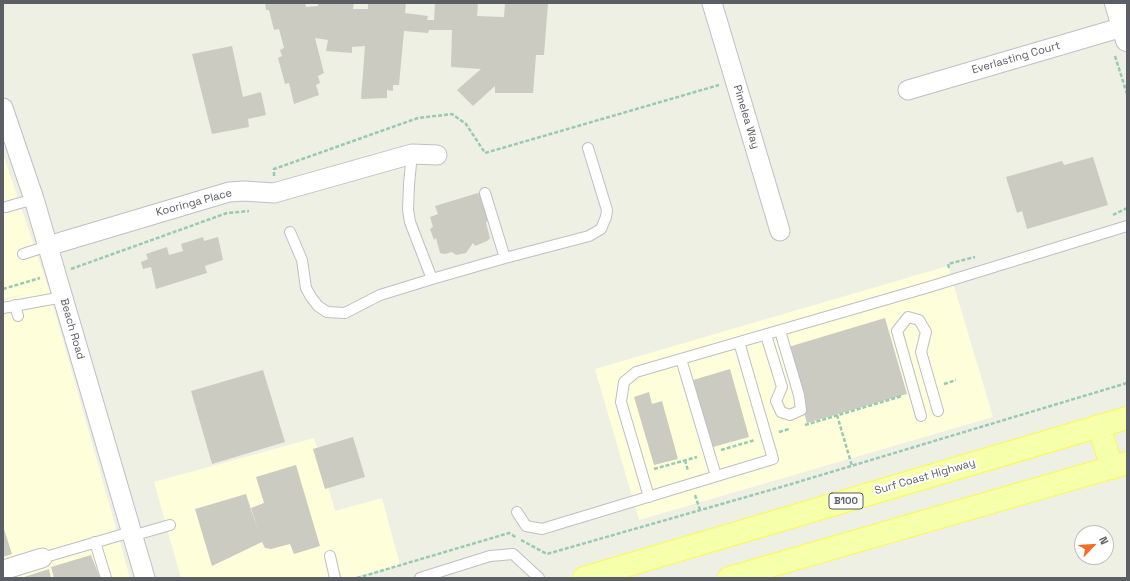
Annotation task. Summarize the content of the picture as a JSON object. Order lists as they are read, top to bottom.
{
  "streets": {
    "main road": ["Surf Coast Highway", "B100"],
    "street": [
      "Everlasting Court",
      "Pimelea Way",
      "Kooringa Place",
      "Beach Road"
    ]
  },
  "crossings": [
    ["Kooringa Place", "Beach Road"]
  ],
  "north": "top right"
}
